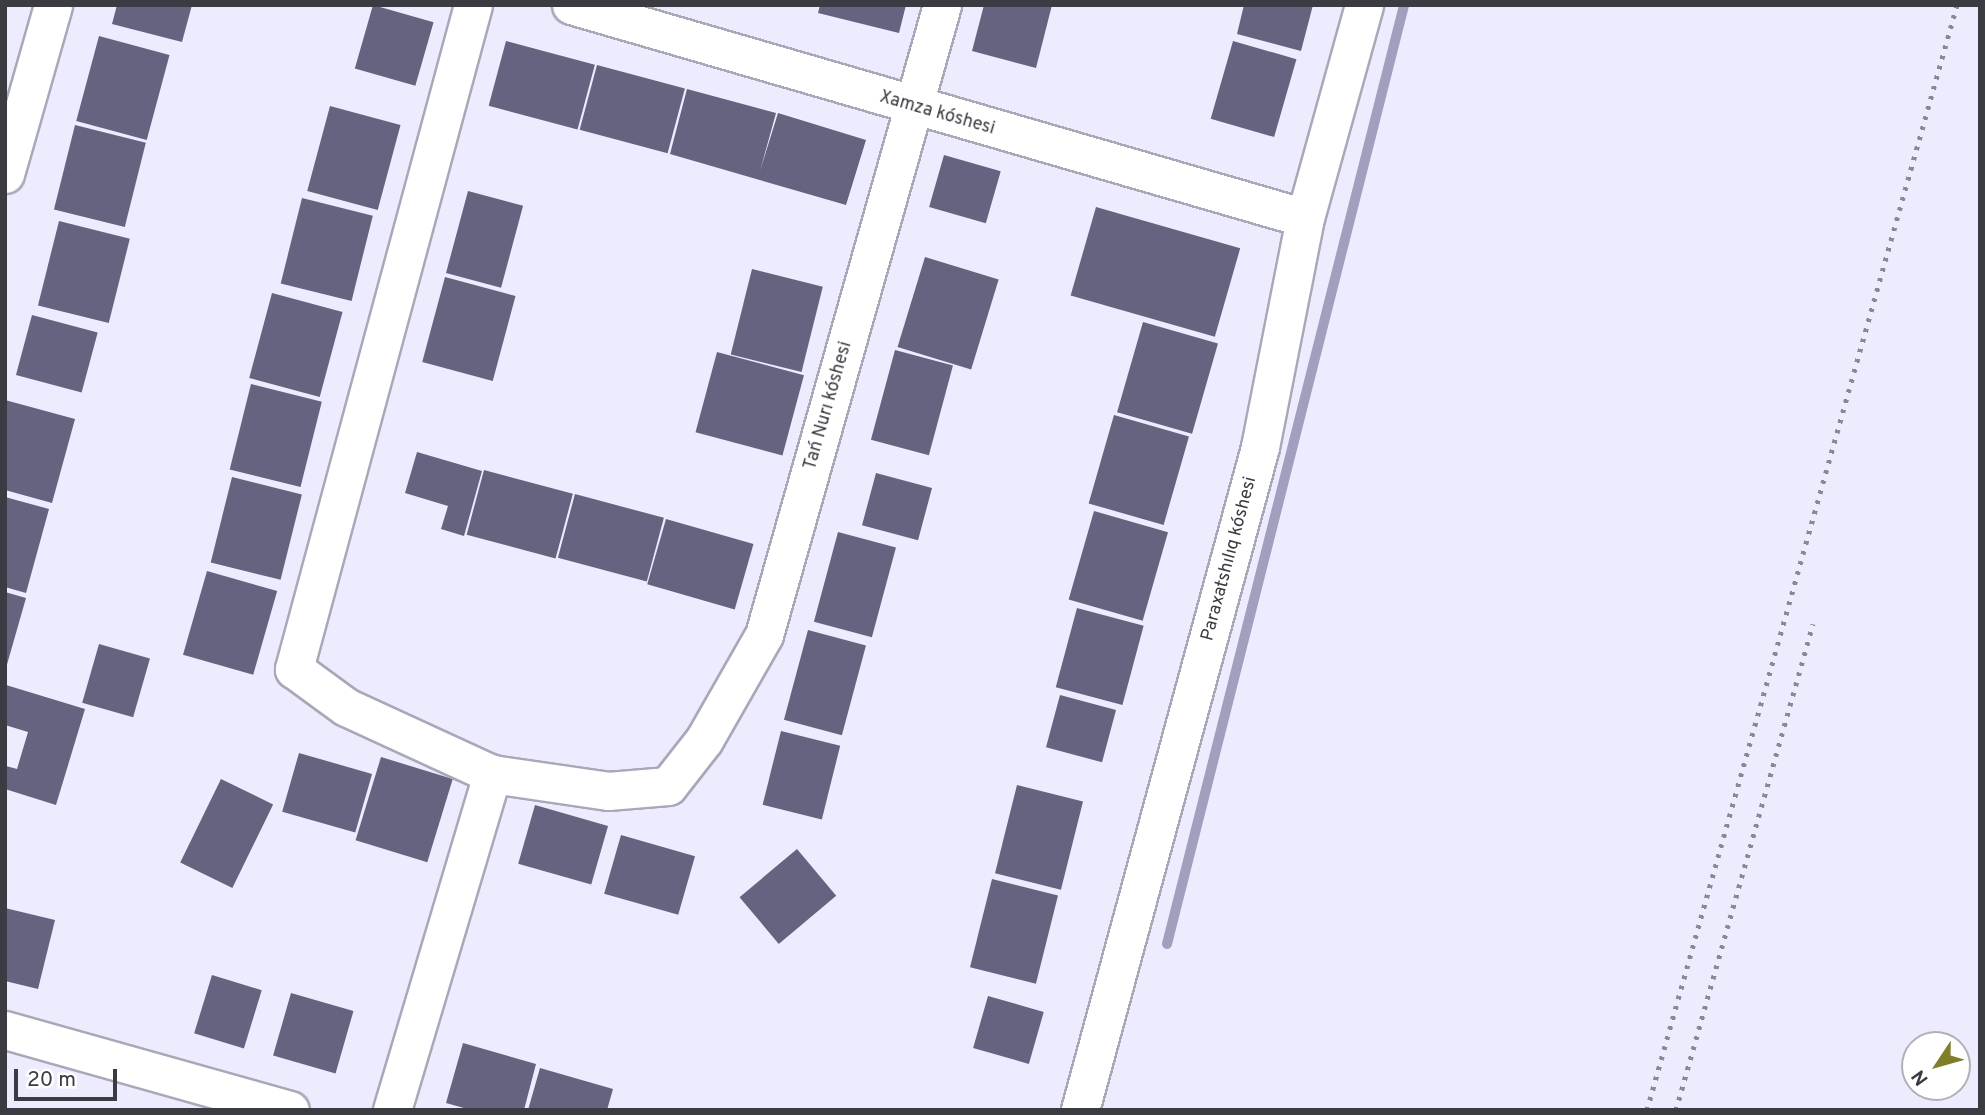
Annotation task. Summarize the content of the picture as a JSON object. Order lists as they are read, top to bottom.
{
  "streets": {
    "street": ["Xamza kóshesi", "Tań Nurı kóshesi", "Paraxatshılıq kóshesi"]
  },
  "crossings": [
    ["Xamza kóshesi", "Tań Nurı kóshesi"],
    ["Xamza kóshesi", "Paraxatshılıq kóshesi"]
  ],
  "scale_bar": "20 m",
  "north": "bottom left"
}
